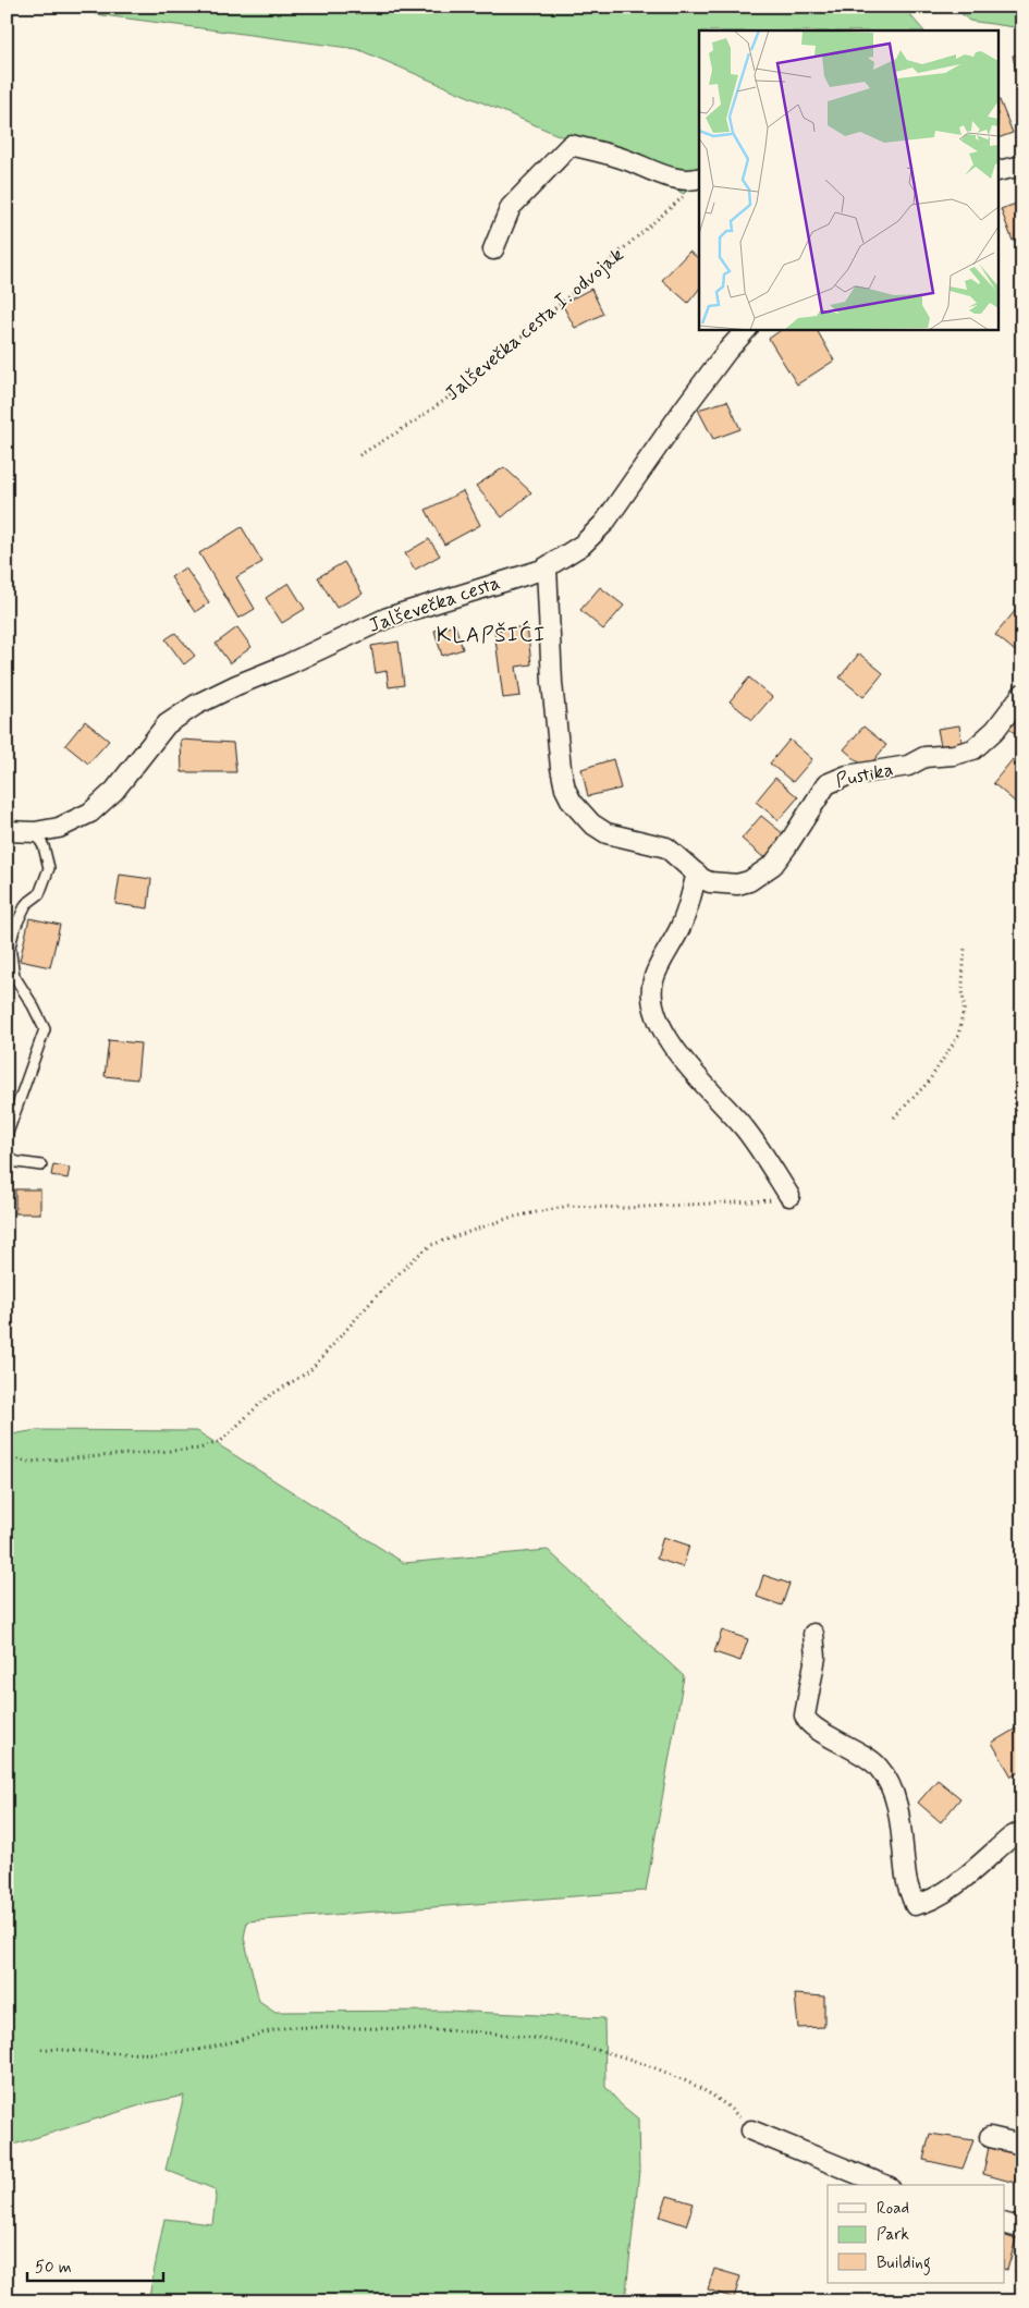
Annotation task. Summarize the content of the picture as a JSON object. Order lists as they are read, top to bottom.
{
  "streets": {
    "street": ["Jalševečka cesta", "Pustika"],
    "path": ["Jalševečka cesta I. odvojak"]
  },
  "crossings": [
    ["Jalševečka cesta", "Pustika"]
  ],
  "districts": ["KLAPŠIĆI"],
  "legend": ["Road", "Park", "Building"],
  "scale_bar": "50 m"
}
